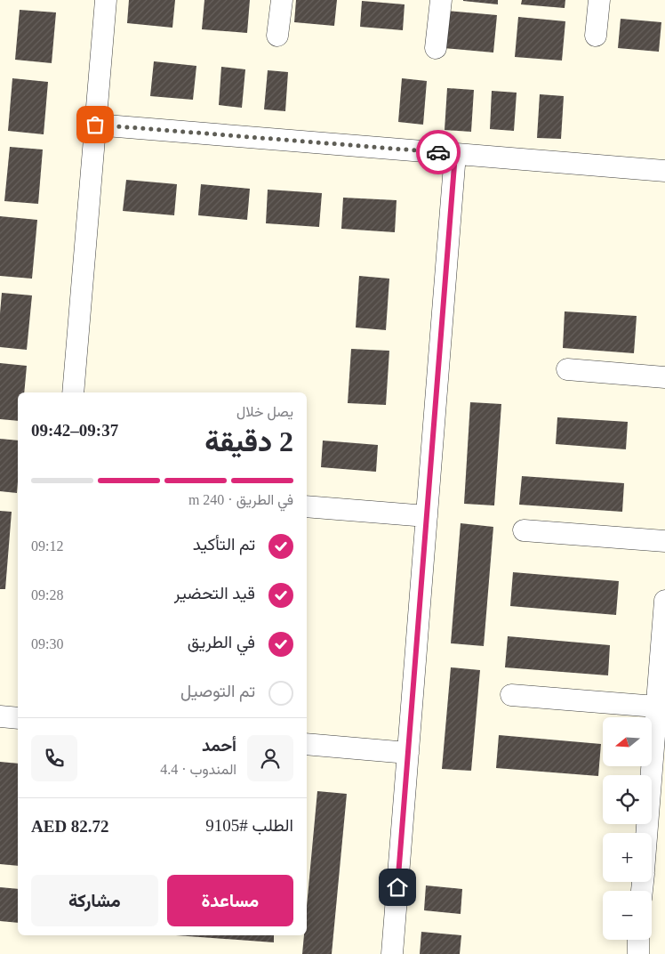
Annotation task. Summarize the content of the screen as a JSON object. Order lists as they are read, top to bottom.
{
  "north": "left",
  "page": {
    "heading": ["2 دقيقة", "يصل خلال", "09:37–09:42"],
    "panel": [
      "أحمد",
      "المندوب · 4.4",
      "الطلب #9105",
      "AED 82.72"
    ],
    "bar": "في الطريق · 240 m",
    "list": [
      ["تم التأكيد", "09:12"],
      ["قيد التحضير", "09:28"],
      ["في الطريق", "09:30"],
      "تم التوصيل"
    ],
    "map_buttons": ["+", "−"],
    "buttons": ["مساعدة", "مشاركة"]
  }
}
